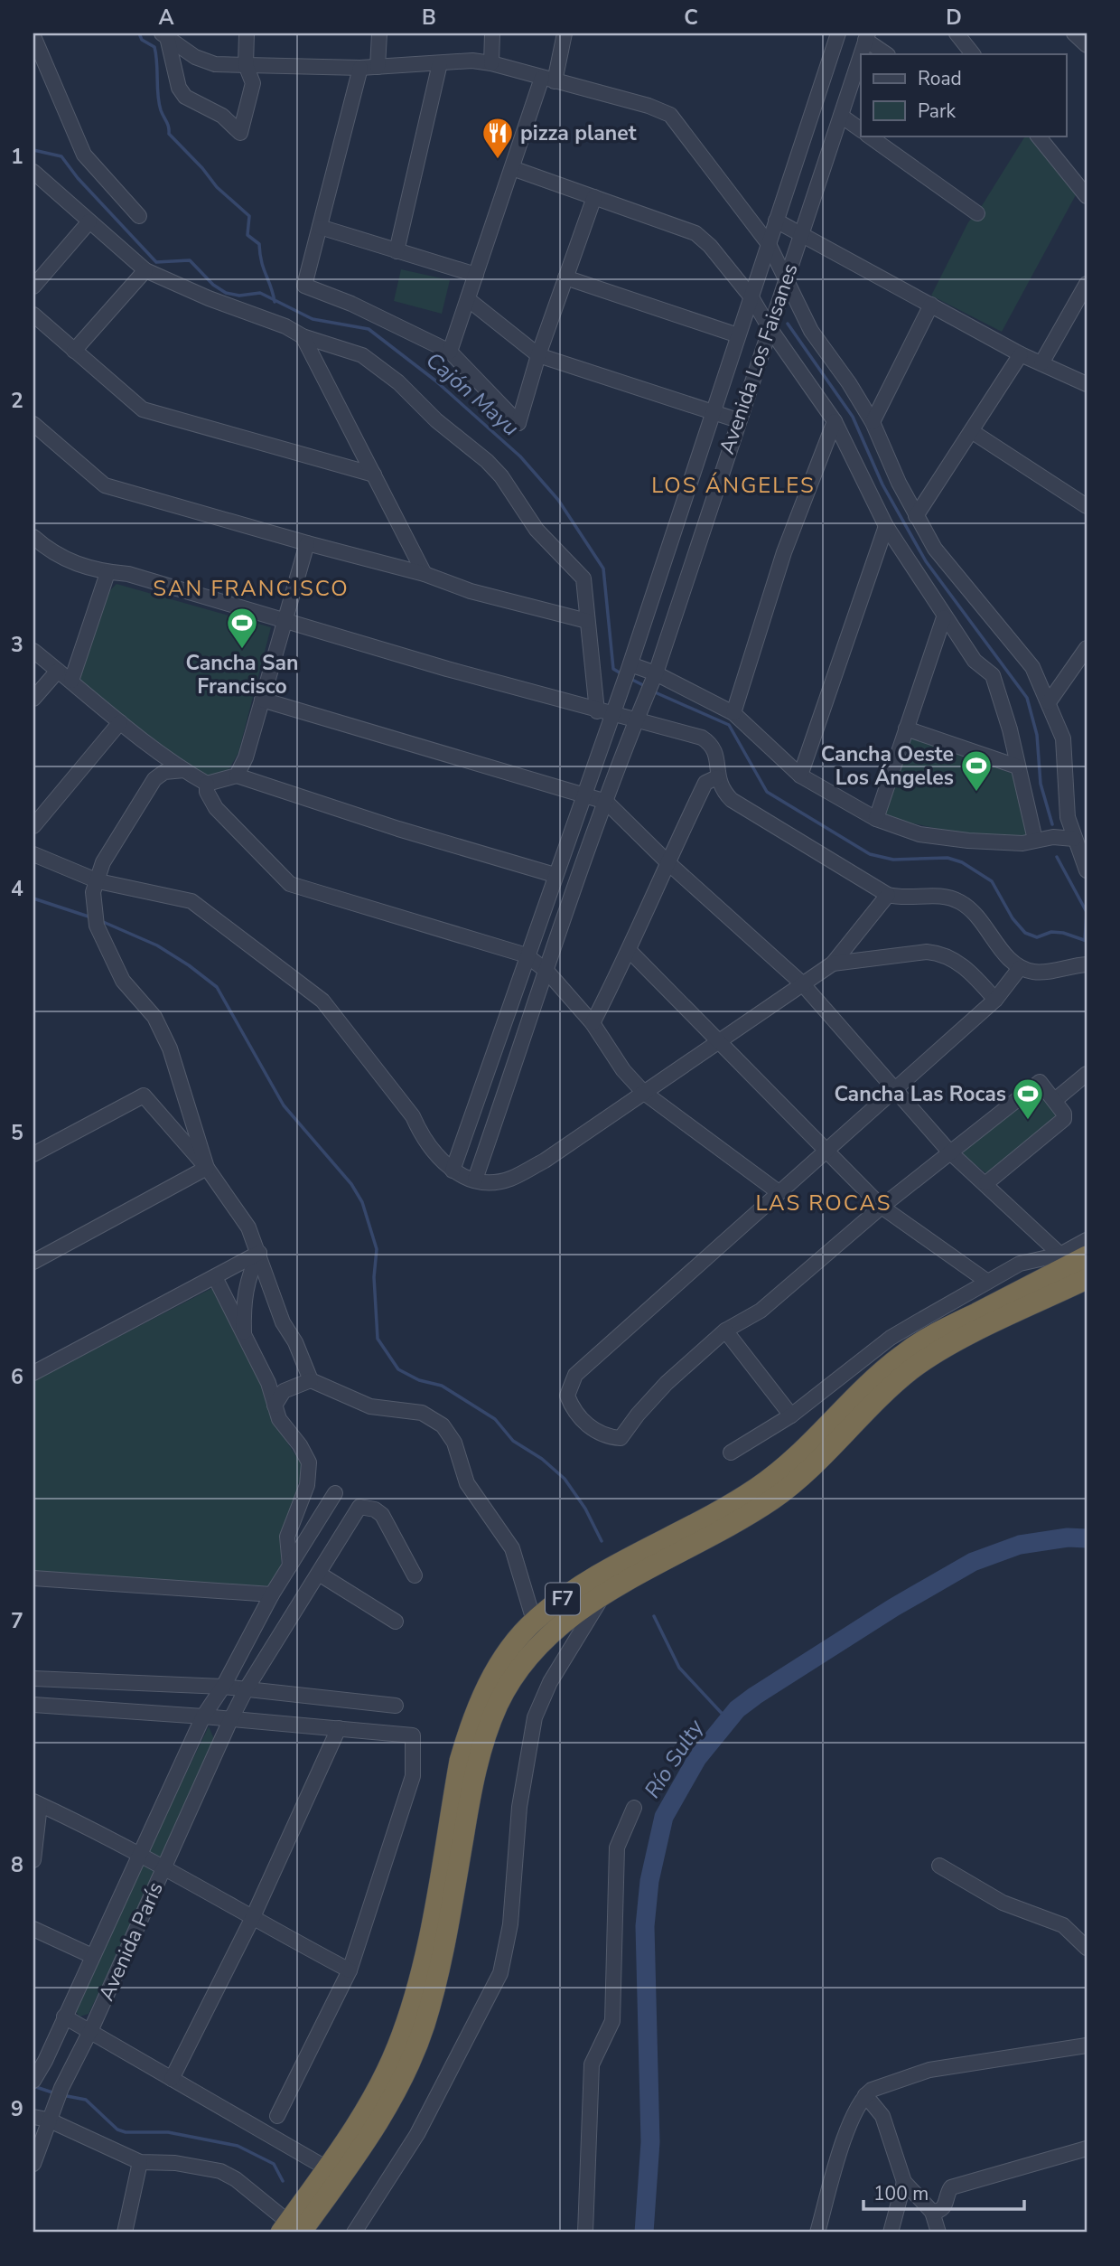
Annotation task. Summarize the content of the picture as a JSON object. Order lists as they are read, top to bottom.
{
  "streets": {
    "highway": ["F7"],
    "street": ["Avenida Los Faisanes", "Avenida París"]
  },
  "districts": ["LOS ÁNGELES", "SAN FRANCISCO", "LAS ROCAS"],
  "water": ["Cajón Mayu", "Río Sulty"],
  "places": {
    "restaurant": ["pizza planet"],
    "sports": ["Cancha San Francisco", "Cancha Oeste Los Ángeles", "Cancha Las Rocas"]
  },
  "legend": ["Road", "Park"],
  "scale_bar": "100 m",
  "grid": {
    "columns": [
      "A",
      "B",
      "C",
      "D"
    ],
    "rows": [
      "1",
      "2",
      "3",
      "4",
      "5",
      "6",
      "7",
      "8",
      "9"
    ]
  }
}
